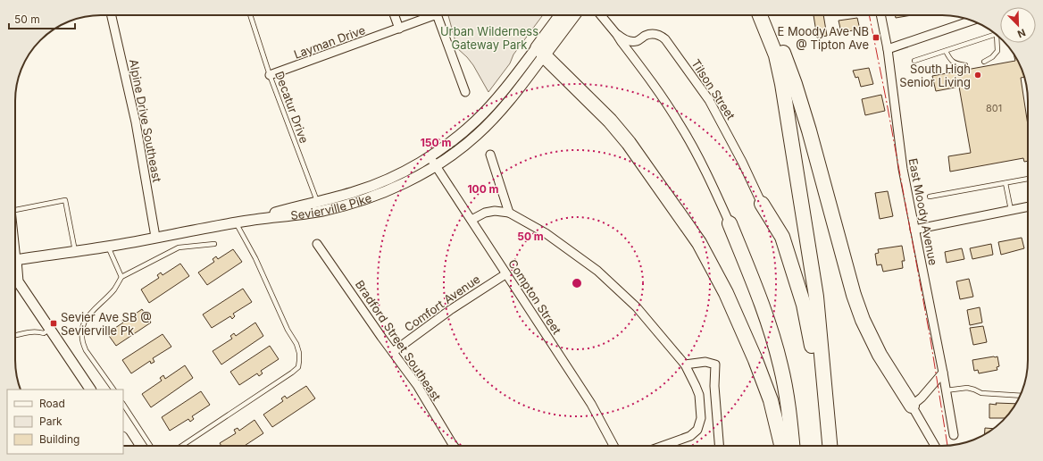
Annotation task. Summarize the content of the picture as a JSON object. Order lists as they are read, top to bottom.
{
  "streets": {
    "main road": ["Sevierville Pike"],
    "street": [
      "Layman Drive",
      "Tilson Street",
      "Alpine Drive Southeast",
      "East Moody Avenue",
      "Compton Street",
      "Comfort Avenue",
      "Bradford Street Southeast"
    ],
    "lane": ["Decatur Drive"]
  },
  "crossings": [
    ["Layman Drive", "Decatur Drive"],
    ["Decatur Drive", "Sevierville Pike"],
    ["Alpine Drive Southeast", "Sevierville Pike"],
    ["Sevierville Pike", "Compton Street"],
    ["Compton Street", "Comfort Avenue"],
    ["Comfort Avenue", "Bradford Street Southeast"]
  ],
  "parks": ["Urban Wilderness Gateway Park"],
  "places": {
    "transit": ["E Moody Ave NB @ Tipton Ave", "Sevier Ave SB @ Sevierville Pk"],
    "other": ["South High Senior Living"]
  },
  "house_numbers": ["801"],
  "legend": ["Road", "Park", "Building"],
  "scale_bar": "50 m",
  "north": "bottom right",
  "rings": ["150 m", "100 m", "50 m"]
}
